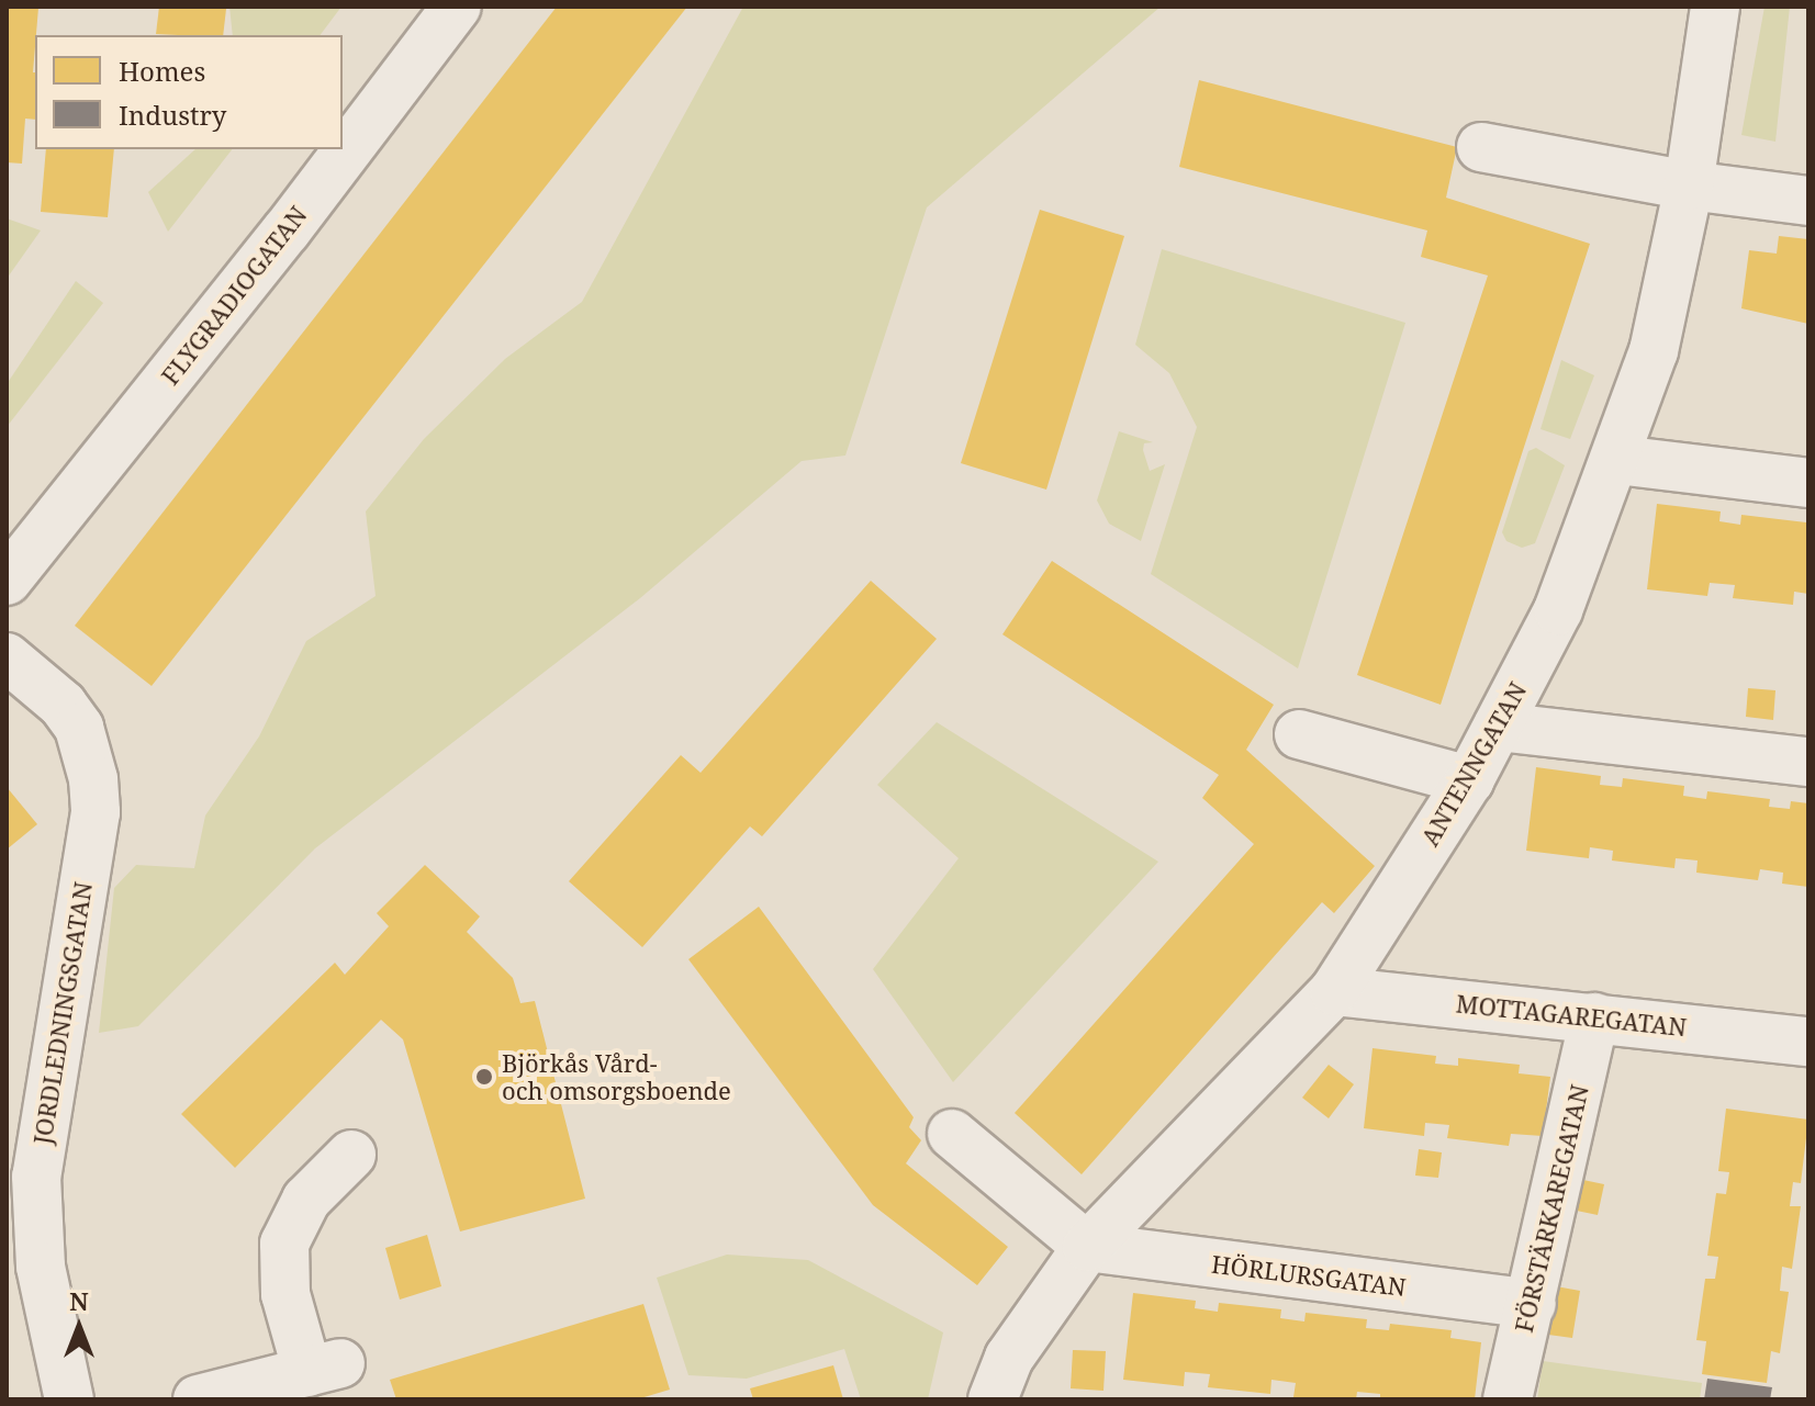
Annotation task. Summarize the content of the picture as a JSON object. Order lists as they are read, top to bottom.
{
  "streets": {
    "street": [
      "FLYGRADIOGATAN",
      "ANTENNGATAN",
      "JORDLEDNINGSGATAN",
      "MOTTAGAREGATAN",
      "FÖRSTÄRKAREGATAN",
      "HÖRLURSGATAN"
    ]
  },
  "crossings": [
    ["ANTENNGATAN", "MOTTAGAREGATAN"],
    ["ANTENNGATAN", "HÖRLURSGATAN"],
    ["MOTTAGAREGATAN", "FÖRSTÄRKAREGATAN"],
    ["FÖRSTÄRKAREGATAN", "HÖRLURSGATAN"]
  ],
  "places": ["Björkås Vård- och omsorgsboende"],
  "legend": ["Homes", "Industry"],
  "north": "top"
}
